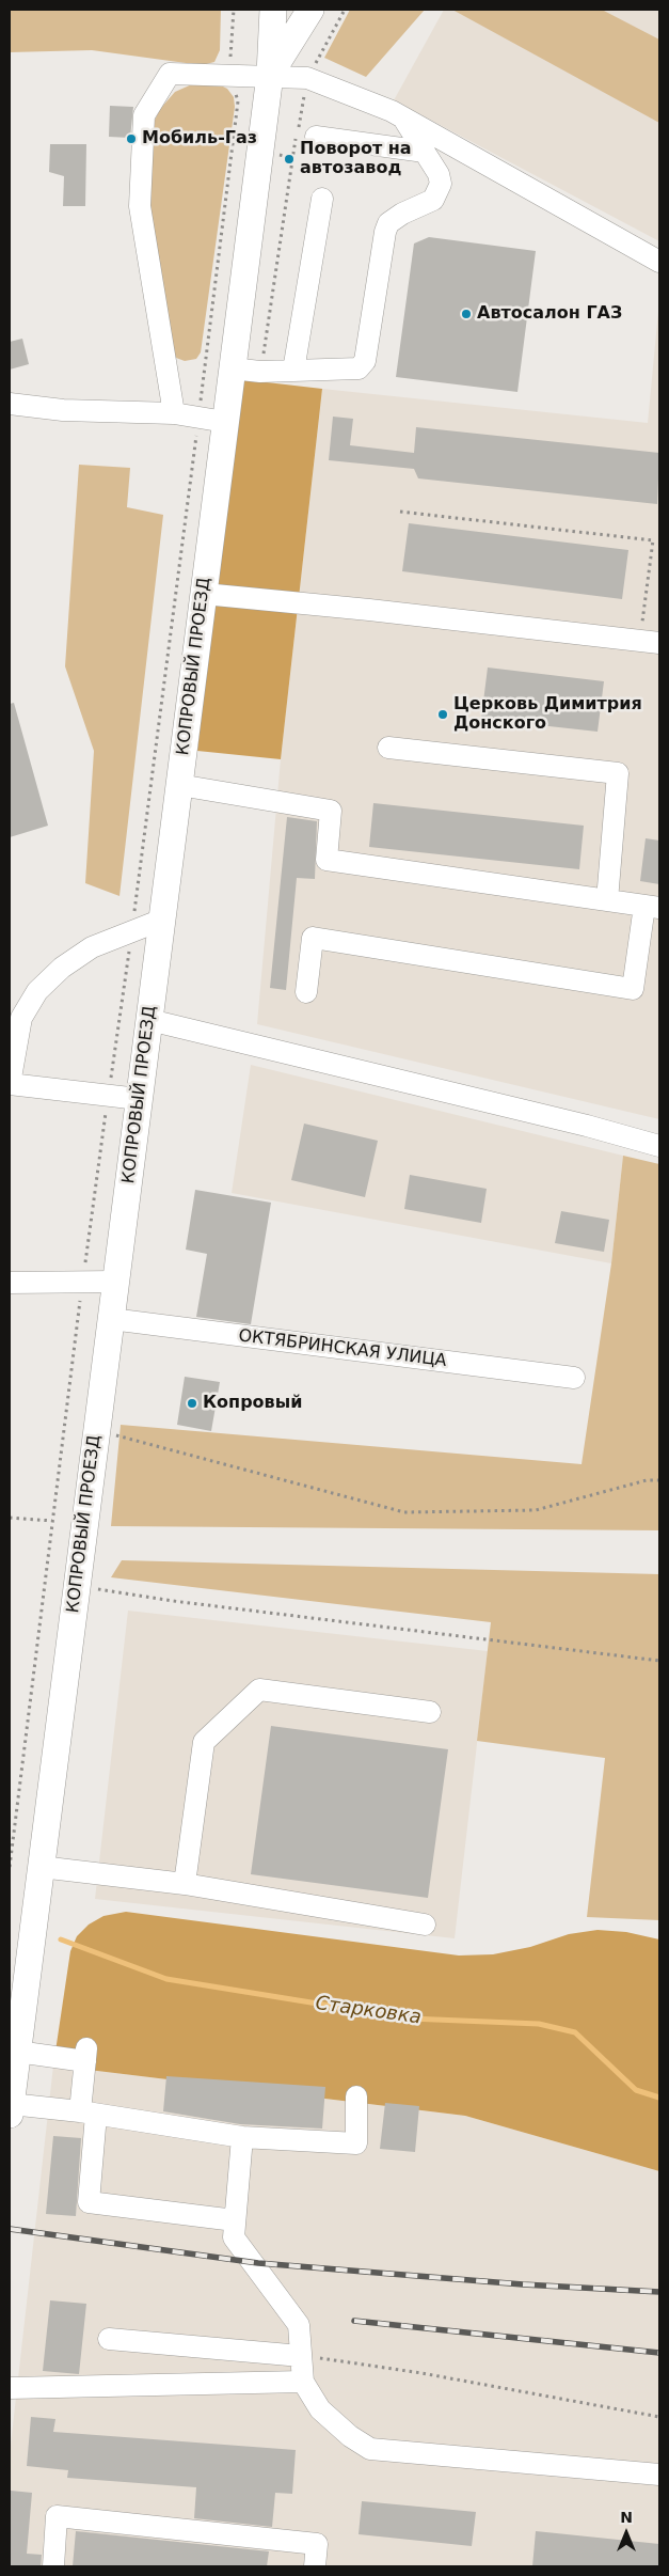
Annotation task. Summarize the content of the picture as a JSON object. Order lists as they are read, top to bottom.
{
  "streets": {
    "main road": ["КОПРОВЫЙ ПРОЕЗД"],
    "street": ["ОКТЯБРИНСКАЯ УЛИЦА"]
  },
  "crossings": [
    ["КОПРОВЫЙ ПРОЕЗД", "ОКТЯБРИНСКАЯ УЛИЦА"]
  ],
  "water": ["Старковка"],
  "places": [
    "Мобиль-Газ",
    "Поворот на автозавод",
    "Автосалон ГАЗ",
    "Церковь Димитрия Донского",
    "Копровый"
  ],
  "north": "top"
}
